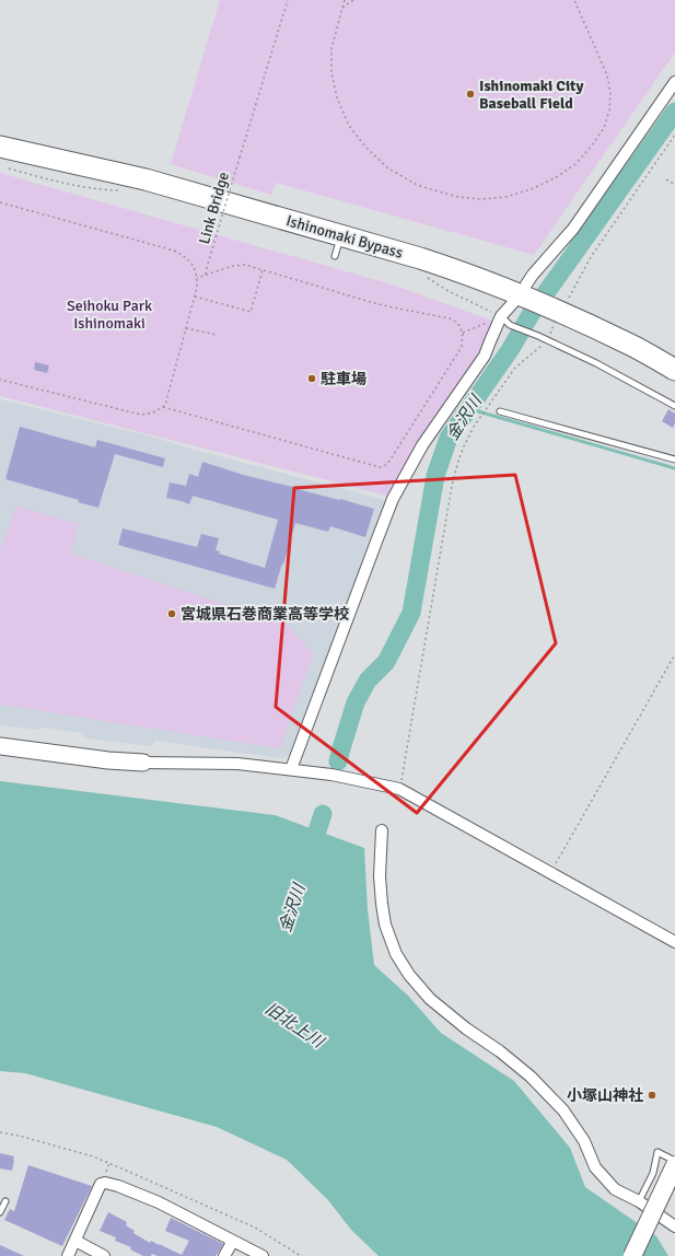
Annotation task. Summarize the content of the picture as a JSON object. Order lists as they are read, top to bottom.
{
  "streets": {
    "highway": ["Ishinomaki Bypass"],
    "path": ["Link Bridge"]
  },
  "water": ["金沢川", "旧北上川"],
  "parks": ["Seihoku Park Ishinomaki"],
  "places": [
    "Ishinomaki City Baseball Field",
    "駐車場",
    "宮城県石巻商業高等学校",
    "小塚山神社"
  ]
}
